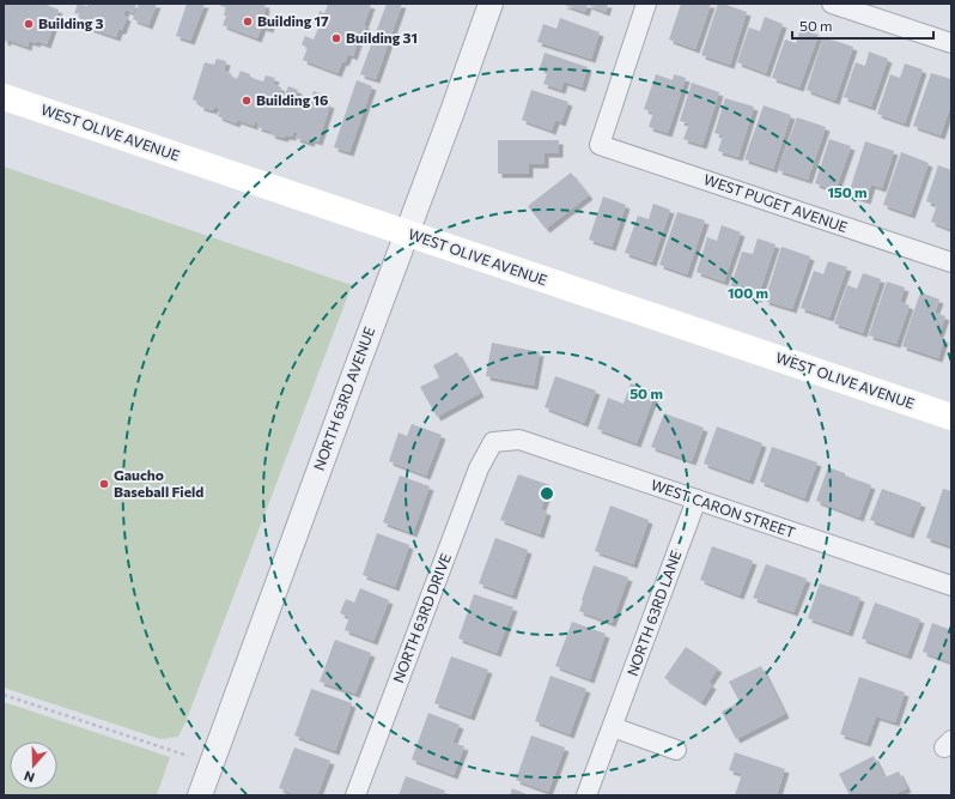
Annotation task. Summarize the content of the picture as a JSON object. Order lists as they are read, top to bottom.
{
  "streets": {
    "main road": ["WEST OLIVE AVENUE"],
    "street": [
      "WEST PUGET AVENUE",
      "NORTH 63RD AVENUE",
      "WEST CARON STREET",
      "NORTH 63RD LANE",
      "NORTH 63RD DRIVE"
    ]
  },
  "crossings": [
    ["WEST OLIVE AVENUE", "NORTH 63RD AVENUE"],
    ["WEST CARON STREET", "NORTH 63RD LANE"],
    ["WEST CARON STREET", "NORTH 63RD DRIVE"]
  ],
  "places": [
    "Building 17",
    "Building 3",
    "Building 31",
    "Building 16",
    "Gaucho Baseball Field"
  ],
  "scale_bar": "50 m",
  "north": "bottom",
  "rings": ["150 m", "100 m", "50 m"]
}
